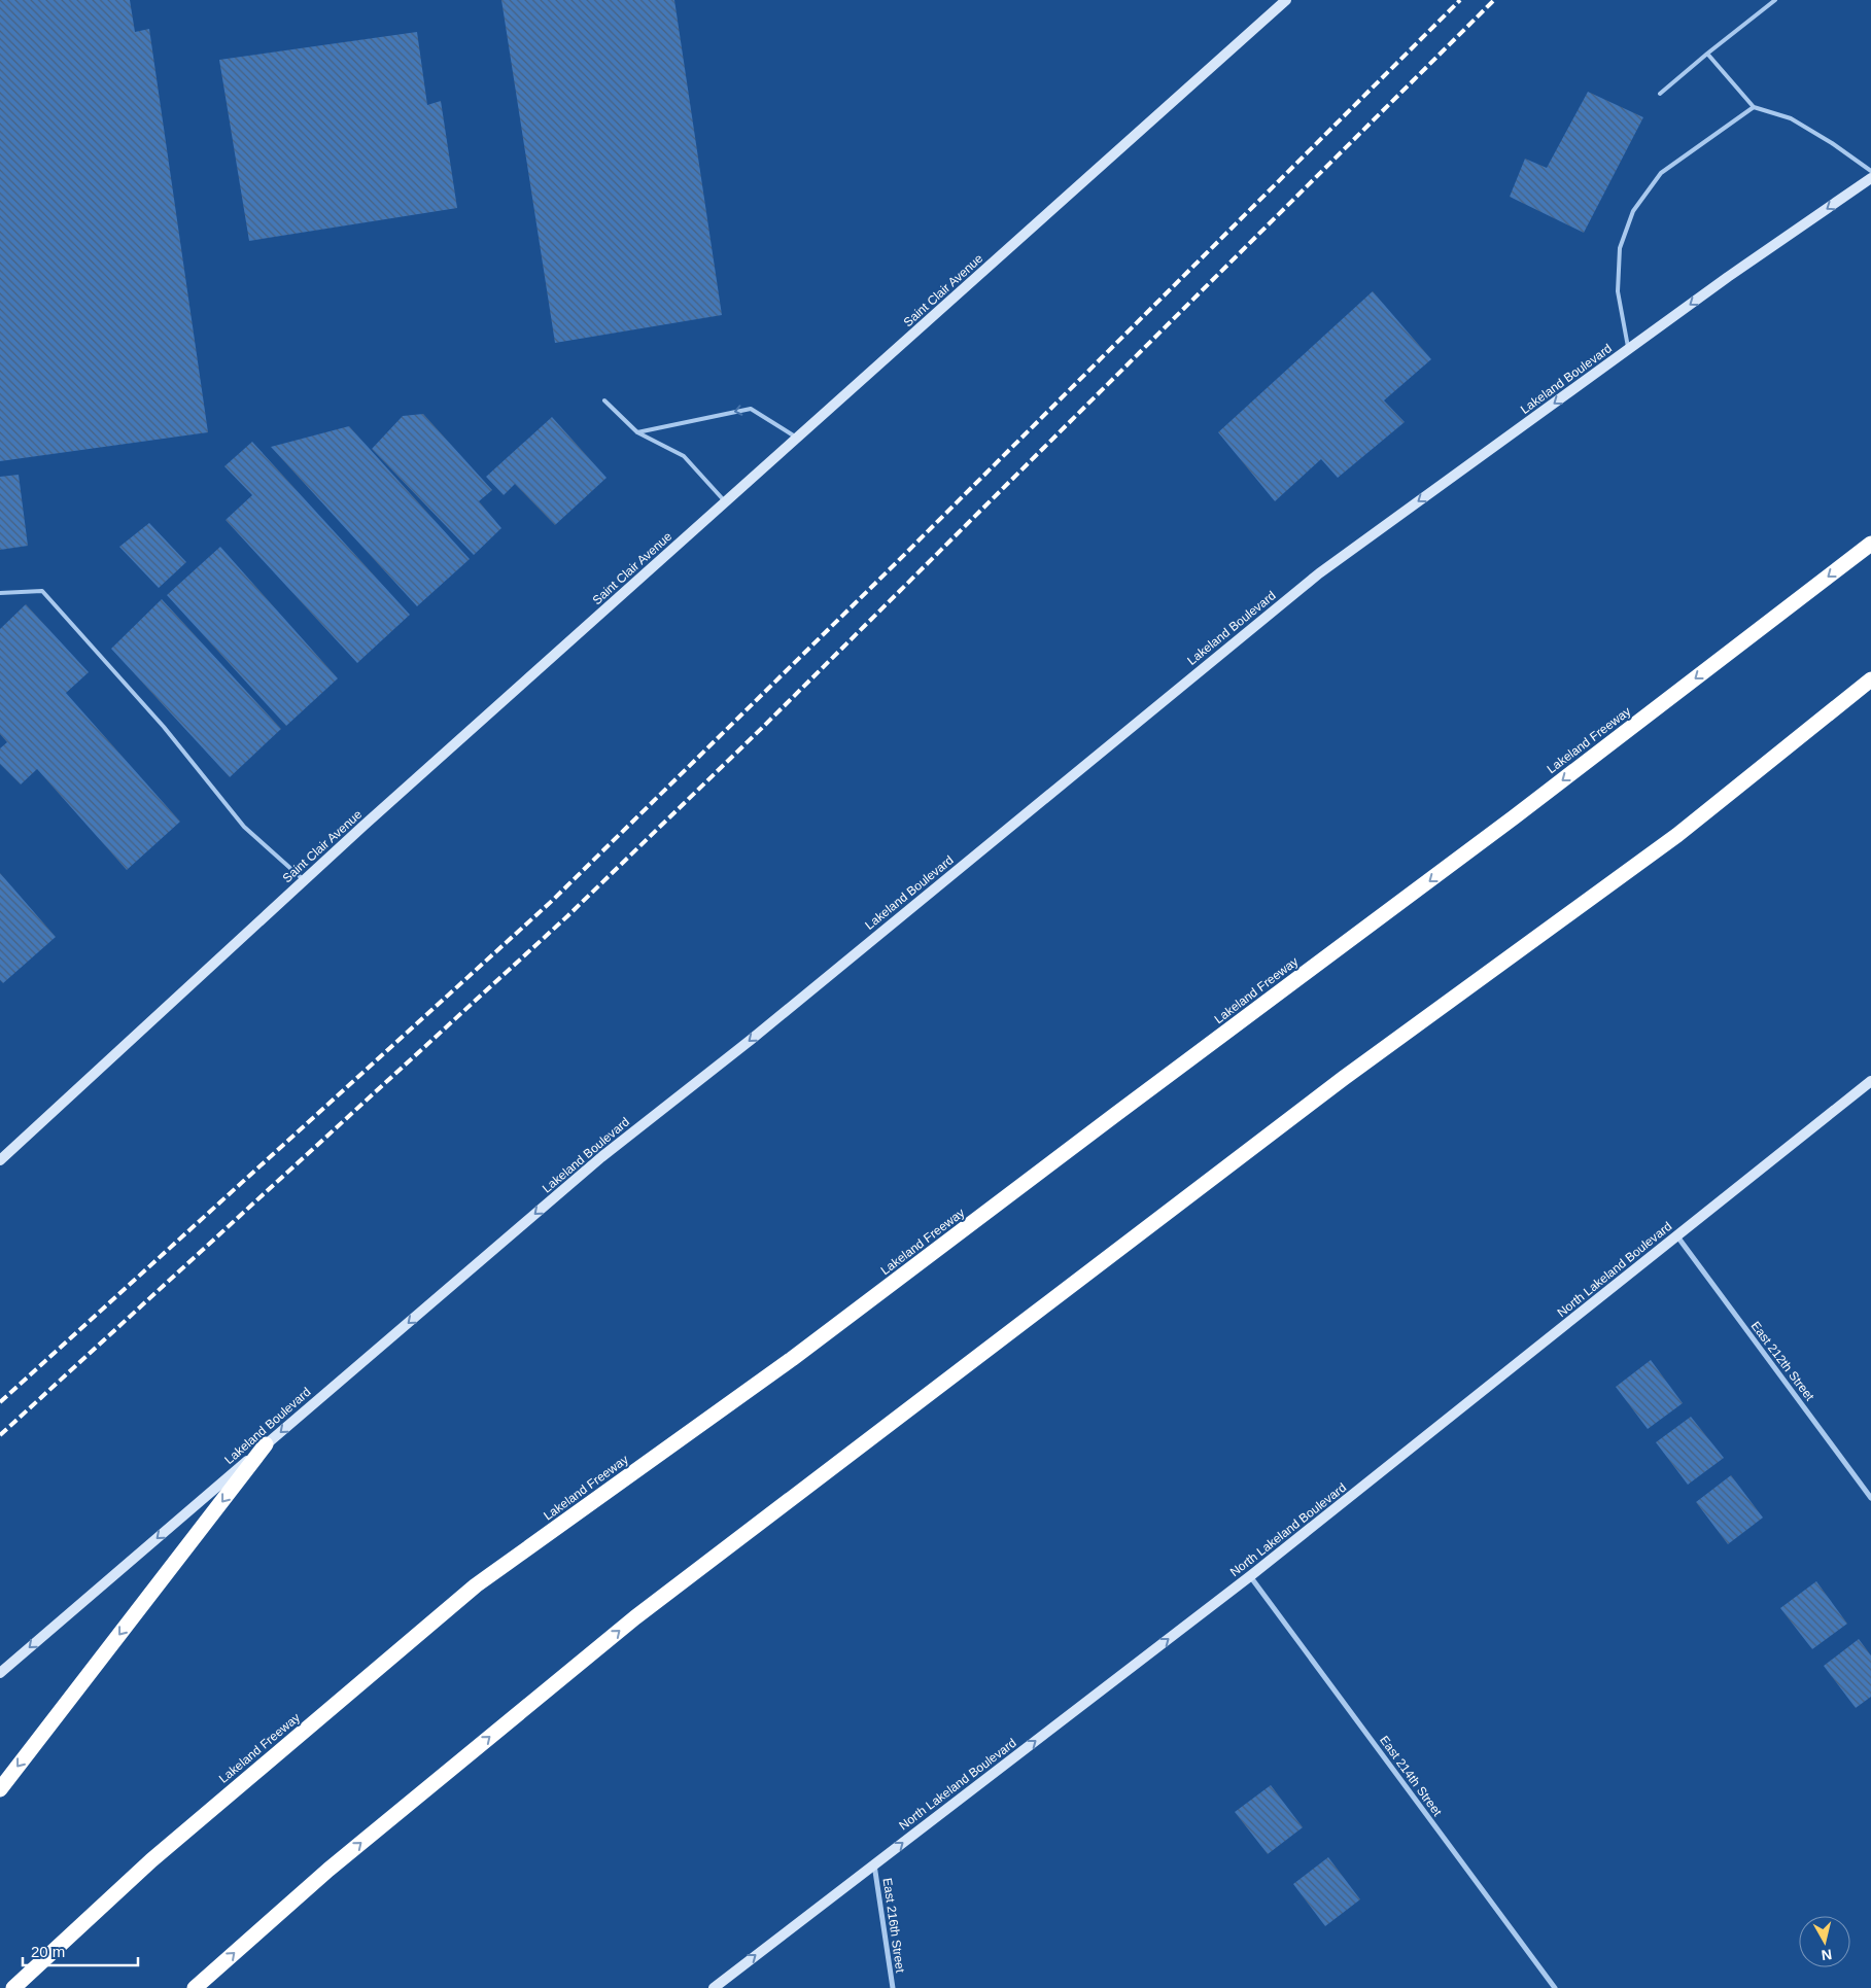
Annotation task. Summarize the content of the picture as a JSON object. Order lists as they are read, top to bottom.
{
  "streets": {
    "highway": ["Lakeland Freeway"],
    "street": [
      "Saint Clair Avenue",
      "Lakeland Boulevard",
      "North Lakeland Boulevard",
      "East 212th Street",
      "East 214th Street",
      "East 216th Street"
    ]
  },
  "crossings": [
    ["North Lakeland Boulevard", "East 212th Street"],
    ["North Lakeland Boulevard", "East 214th Street"],
    ["North Lakeland Boulevard", "East 216th Street"]
  ],
  "one_way": ["Lakeland Boulevard", "North Lakeland Boulevard"],
  "scale_bar": "20 m",
  "north": "bottom"
}
